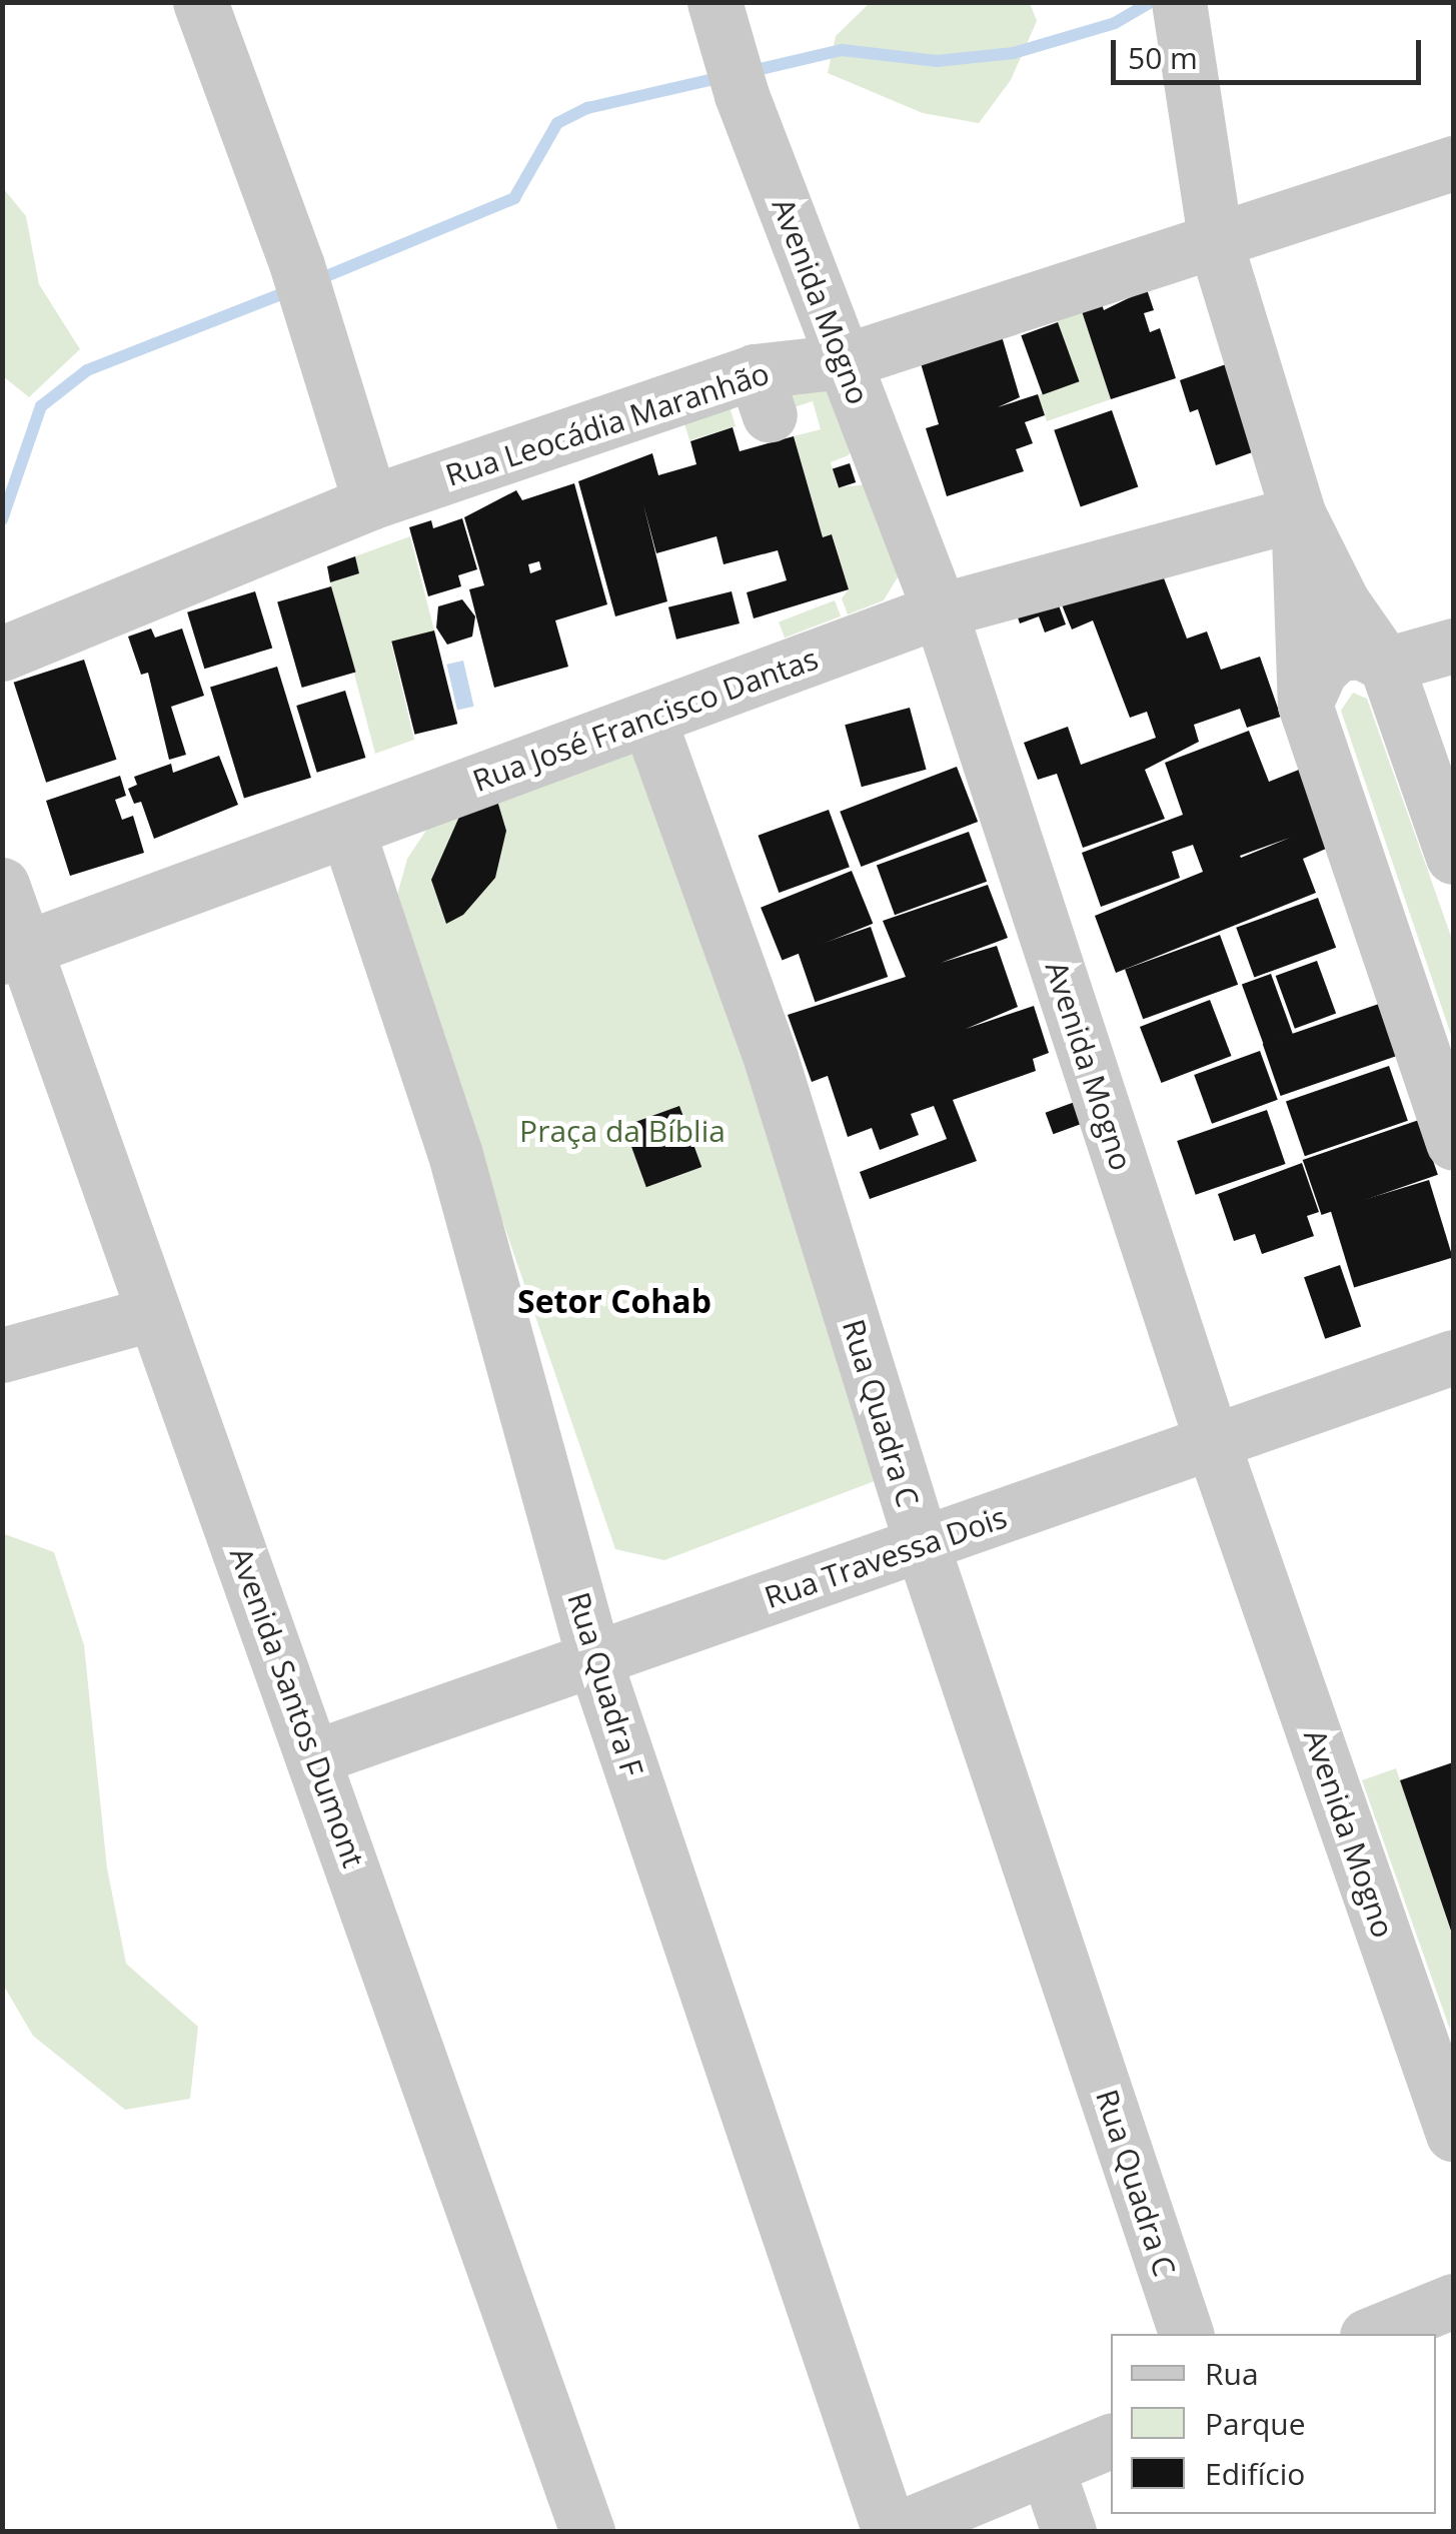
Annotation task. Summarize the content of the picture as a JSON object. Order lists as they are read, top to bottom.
{
  "streets": {
    "street": [
      "Avenida Mogno",
      "Rua Leocádia Maranhão",
      "Rua José Francisco Dantas",
      "Rua Quadra C",
      "Rua Travessa Dois",
      "Rua Quadra F",
      "Avenida Santos Dumont"
    ]
  },
  "crossings": [
    ["Avenida Mogno", "Rua Leocádia Maranhão"],
    ["Avenida Mogno", "Rua José Francisco Dantas"],
    ["Avenida Mogno", "Rua Travessa Dois"],
    ["Rua José Francisco Dantas", "Rua Quadra C"],
    ["Rua José Francisco Dantas", "Rua Quadra F"],
    ["Rua José Francisco Dantas", "Avenida Santos Dumont"],
    ["Rua Quadra C", "Rua Travessa Dois"],
    ["Rua Travessa Dois", "Rua Quadra F"],
    ["Rua Travessa Dois", "Avenida Santos Dumont"]
  ],
  "districts": ["Setor Cohab"],
  "parks": ["Praça da Bíblia"],
  "legend": ["Rua", "Parque", "Edifício"],
  "scale_bar": "50 m"
}
